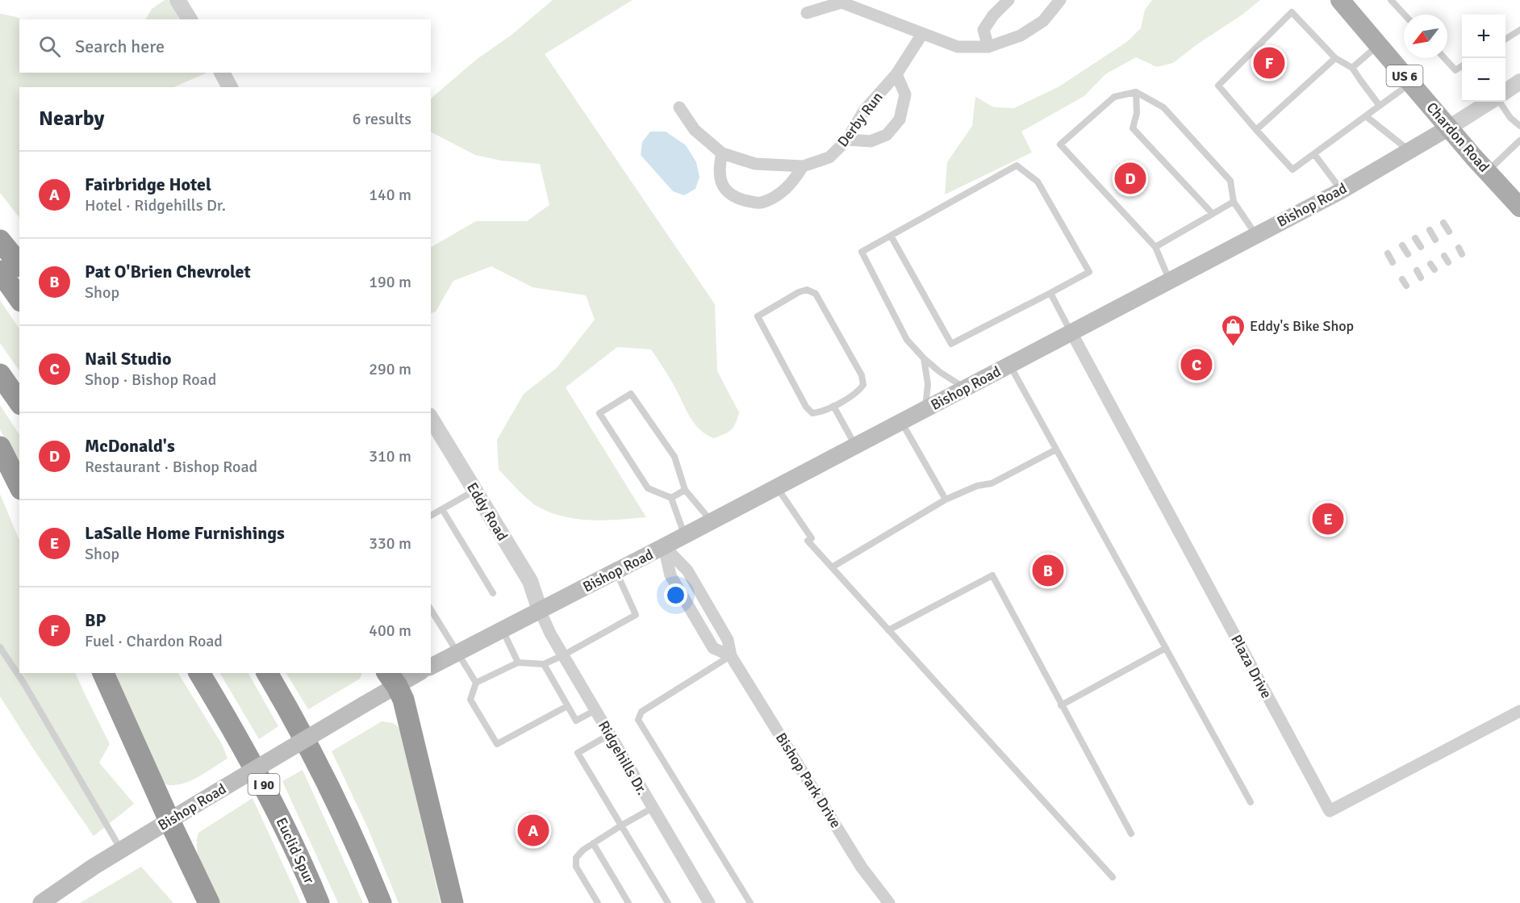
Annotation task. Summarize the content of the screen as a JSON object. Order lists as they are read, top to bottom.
{
  "streets": {
    "highway": ["I 90", "Euclid Spur"],
    "main road": ["US 6", "Chardon Road", "Bishop Road"],
    "street": [
      "Derby Run",
      "Eddy Road",
      "Plaza Drive",
      "Ridgehills Dr.",
      "Bishop Park Drive"
    ]
  },
  "crossings": [
    ["Chardon Road", "Bishop Road"],
    ["Bishop Road", "Eddy Road"],
    ["Bishop Road", "Plaza Drive"],
    ["Bishop Road", "Ridgehills Dr."],
    ["Bishop Road", "Bishop Park Drive"],
    ["Eddy Road", "Ridgehills Dr."]
  ],
  "places": {
    "shop": ["Eddy's Bike Shop"]
  },
  "north": "bottom left",
  "page": {
    "map_buttons": ["+", "−"],
    "search": "Search here",
    "pins": [
      "F",
      "D",
      "C",
      "E",
      "B",
      "A"
    ],
    "heading": ["Nearby", "6 results"],
    "list": [
      {
        "mark": "A",
        "name": "Fairbridge Hotel",
        "note": "Hotel · Ridgehills Dr.",
        "value": "140 m"
      },
      {
        "mark": "B",
        "name": "Pat O'Brien Chevrolet",
        "note": "Shop",
        "value": "190 m"
      },
      {
        "mark": "C",
        "name": "Nail Studio",
        "note": "Shop · Bishop Road",
        "value": "290 m"
      },
      {
        "mark": "D",
        "name": "McDonald's",
        "note": "Restaurant · Bishop Road",
        "value": "310 m"
      },
      {
        "mark": "E",
        "name": "LaSalle Home Furnishings",
        "note": "Shop",
        "value": "330 m"
      },
      {
        "mark": "F",
        "name": "BP",
        "note": "Fuel · Chardon Road",
        "value": "400 m"
      }
    ]
  }
}
